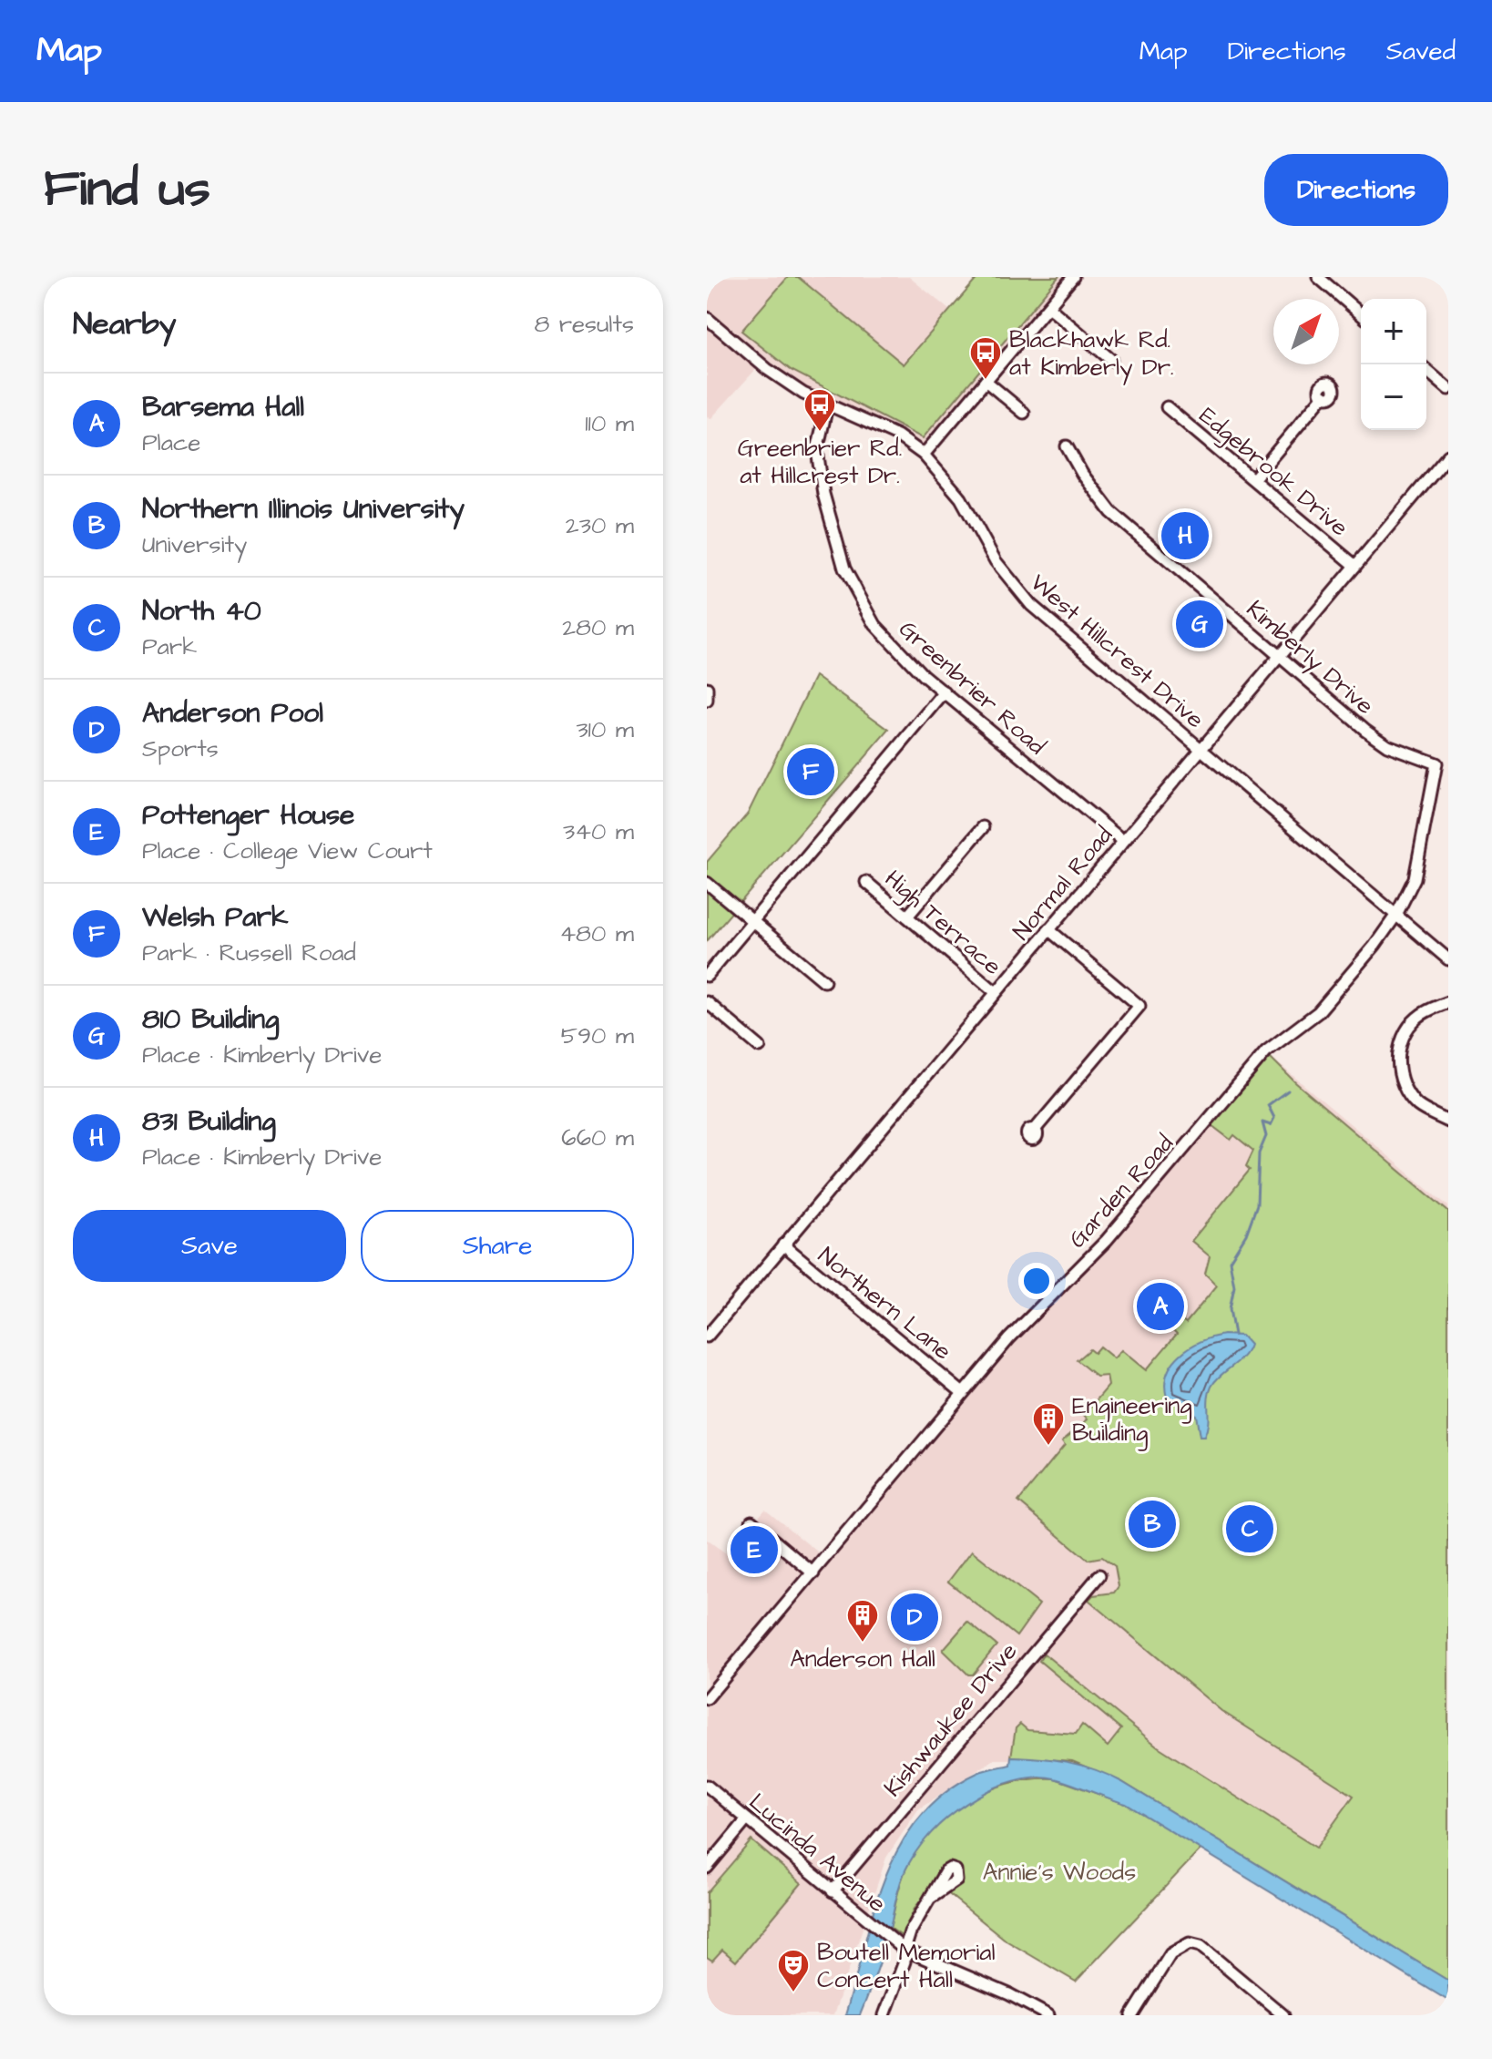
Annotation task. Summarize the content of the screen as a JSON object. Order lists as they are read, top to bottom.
{
  "streets": {
    "street": [
      "Edgebrook Drive",
      "West Hillcrest Drive",
      "Kimberly Drive",
      "Greenbrier Road",
      "Normal Road",
      "High Terrace",
      "Garden Road",
      "Northern Lane",
      "Kishwaukee Drive",
      "Lucinda Avenue"
    ]
  },
  "crossings": [
    ["Edgebrook Drive", "Normal Road"],
    ["West Hillcrest Drive", "Greenbrier Road"],
    ["West Hillcrest Drive", "Normal Road"],
    ["West Hillcrest Drive", "Garden Road"],
    ["Kimberly Drive", "Normal Road"],
    ["Kimberly Drive", "Garden Road"],
    ["Greenbrier Road", "Normal Road"],
    ["Normal Road", "High Terrace"],
    ["Normal Road", "Northern Lane"],
    ["Garden Road", "Northern Lane"],
    ["Kishwaukee Drive", "Lucinda Avenue"]
  ],
  "parks": ["Annie's Woods"],
  "places": {
    "bus stop": ["Blackhawk Rd. at Kimberly Dr.", "Greenbrier Rd. at Hillcrest Dr."],
    "building": ["Engineering Building", "Anderson Hall"],
    "theatre": ["Boutell Memorial Concert Hall"]
  },
  "north": "top right",
  "page": {
    "header": "Map",
    "nav": ["Map", "Directions", "Saved"],
    "title": "Find us",
    "buttons": [
      "Directions",
      ["Save", "Share"]
    ],
    "heading": ["Nearby", "8 results"],
    "map_buttons": ["+", "−"],
    "list": [
      {
        "mark": "A",
        "name": "Barsema Hall",
        "note": "Place",
        "value": "110 m"
      },
      {
        "mark": "B",
        "name": "Northern Illinois University",
        "note": "University",
        "value": "230 m"
      },
      {
        "mark": "C",
        "name": "North 40",
        "note": "Park",
        "value": "280 m"
      },
      {
        "mark": "D",
        "name": "Anderson Pool",
        "note": "Sports",
        "value": "310 m"
      },
      {
        "mark": "E",
        "name": "Pottenger House",
        "note": "Place · College View Court",
        "value": "340 m"
      },
      {
        "mark": "F",
        "name": "Welsh Park",
        "note": "Park · Russell Road",
        "value": "480 m"
      },
      {
        "mark": "G",
        "name": "810 Building",
        "note": "Place · Kimberly Drive",
        "value": "590 m"
      },
      {
        "mark": "H",
        "name": "831 Building",
        "note": "Place · Kimberly Drive",
        "value": "660 m"
      }
    ],
    "pins": [
      "H",
      "G",
      "F",
      "A",
      "B",
      "C",
      "E",
      "D"
    ]
  }
}
